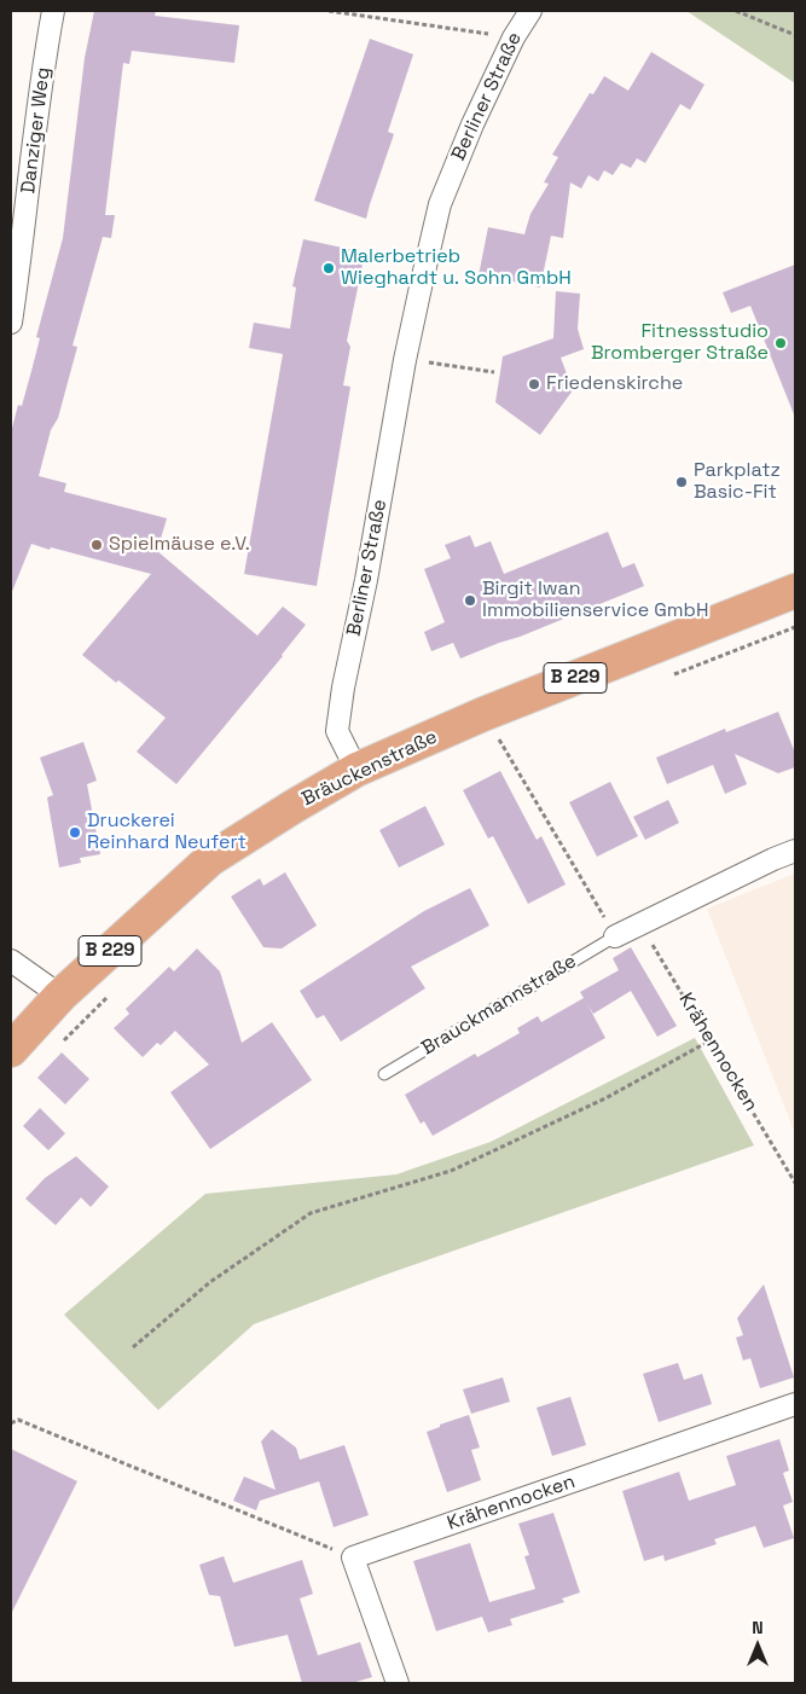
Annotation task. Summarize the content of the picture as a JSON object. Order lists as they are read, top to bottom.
{
  "streets": {
    "main road": ["B 229", "Bräuckenstraße"],
    "street": [
      "Berliner Straße",
      "Danziger Weg",
      "Brauckmannstraße",
      "Krähennocken"
    ]
  },
  "crossings": [
    ["Berliner Straße", "Bräuckenstraße"],
    ["Brauckmannstraße", "Krähennocken"]
  ],
  "places": [
    "Malerbetrieb Wieghardt u. Sohn GmbH",
    "Fitnessstudio Bromberger Straße",
    "Friedenskirche",
    "Parkplatz Basic-Fit",
    "Spielmäuse e.V.",
    "Birgit Iwan Immobilienservice GmbH",
    "Druckerei Reinhard Neufert"
  ],
  "north": "top"
}
